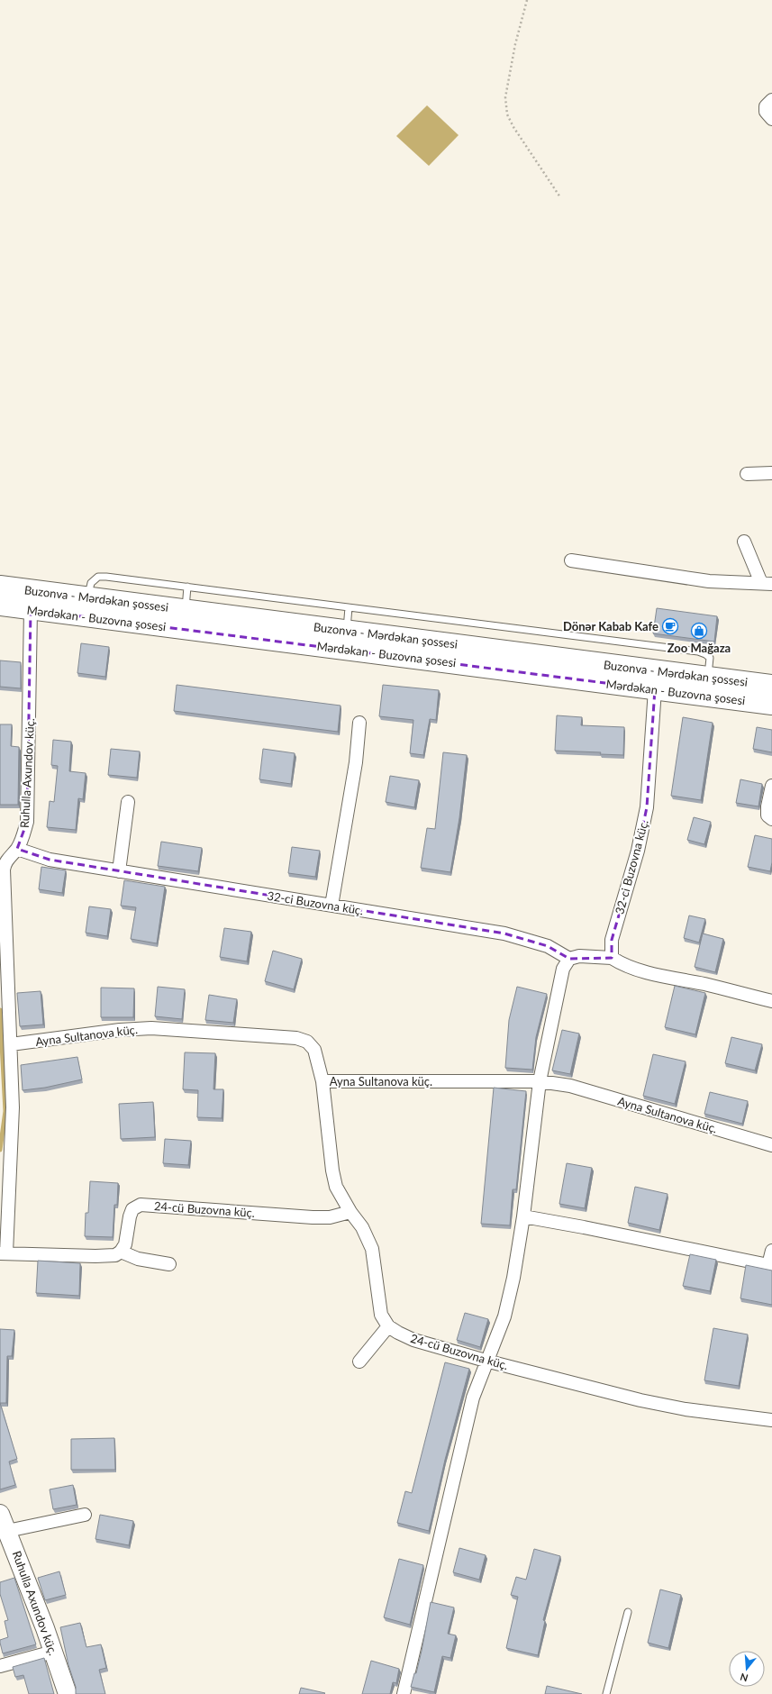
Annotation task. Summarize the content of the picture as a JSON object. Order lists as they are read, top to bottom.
{
  "streets": {
    "main road": ["Buzonva - Mərdəkan şossesi", "Mərdəkan - Buzovna şosesi"],
    "street": [
      "Ruhulla Axundov küç.",
      "32-ci Buzovna küç.",
      "Ayna Sultanova küç.",
      "24-cü Buzovna küç."
    ]
  },
  "crossings": [
    ["Mərdəkan - Buzovna şosesi", "Ruhulla Axundov küç."],
    ["Mərdəkan - Buzovna şosesi", "32-ci Buzovna küç."],
    ["Ruhulla Axundov küç.", "32-ci Buzovna küç."],
    ["Ruhulla Axundov küç.", "Ayna Sultanova küç."]
  ],
  "places": {
    "cafe": ["Dönər Kabab Kafe"],
    "shop": ["Zoo Mağaza"]
  },
  "north": "bottom"
}
